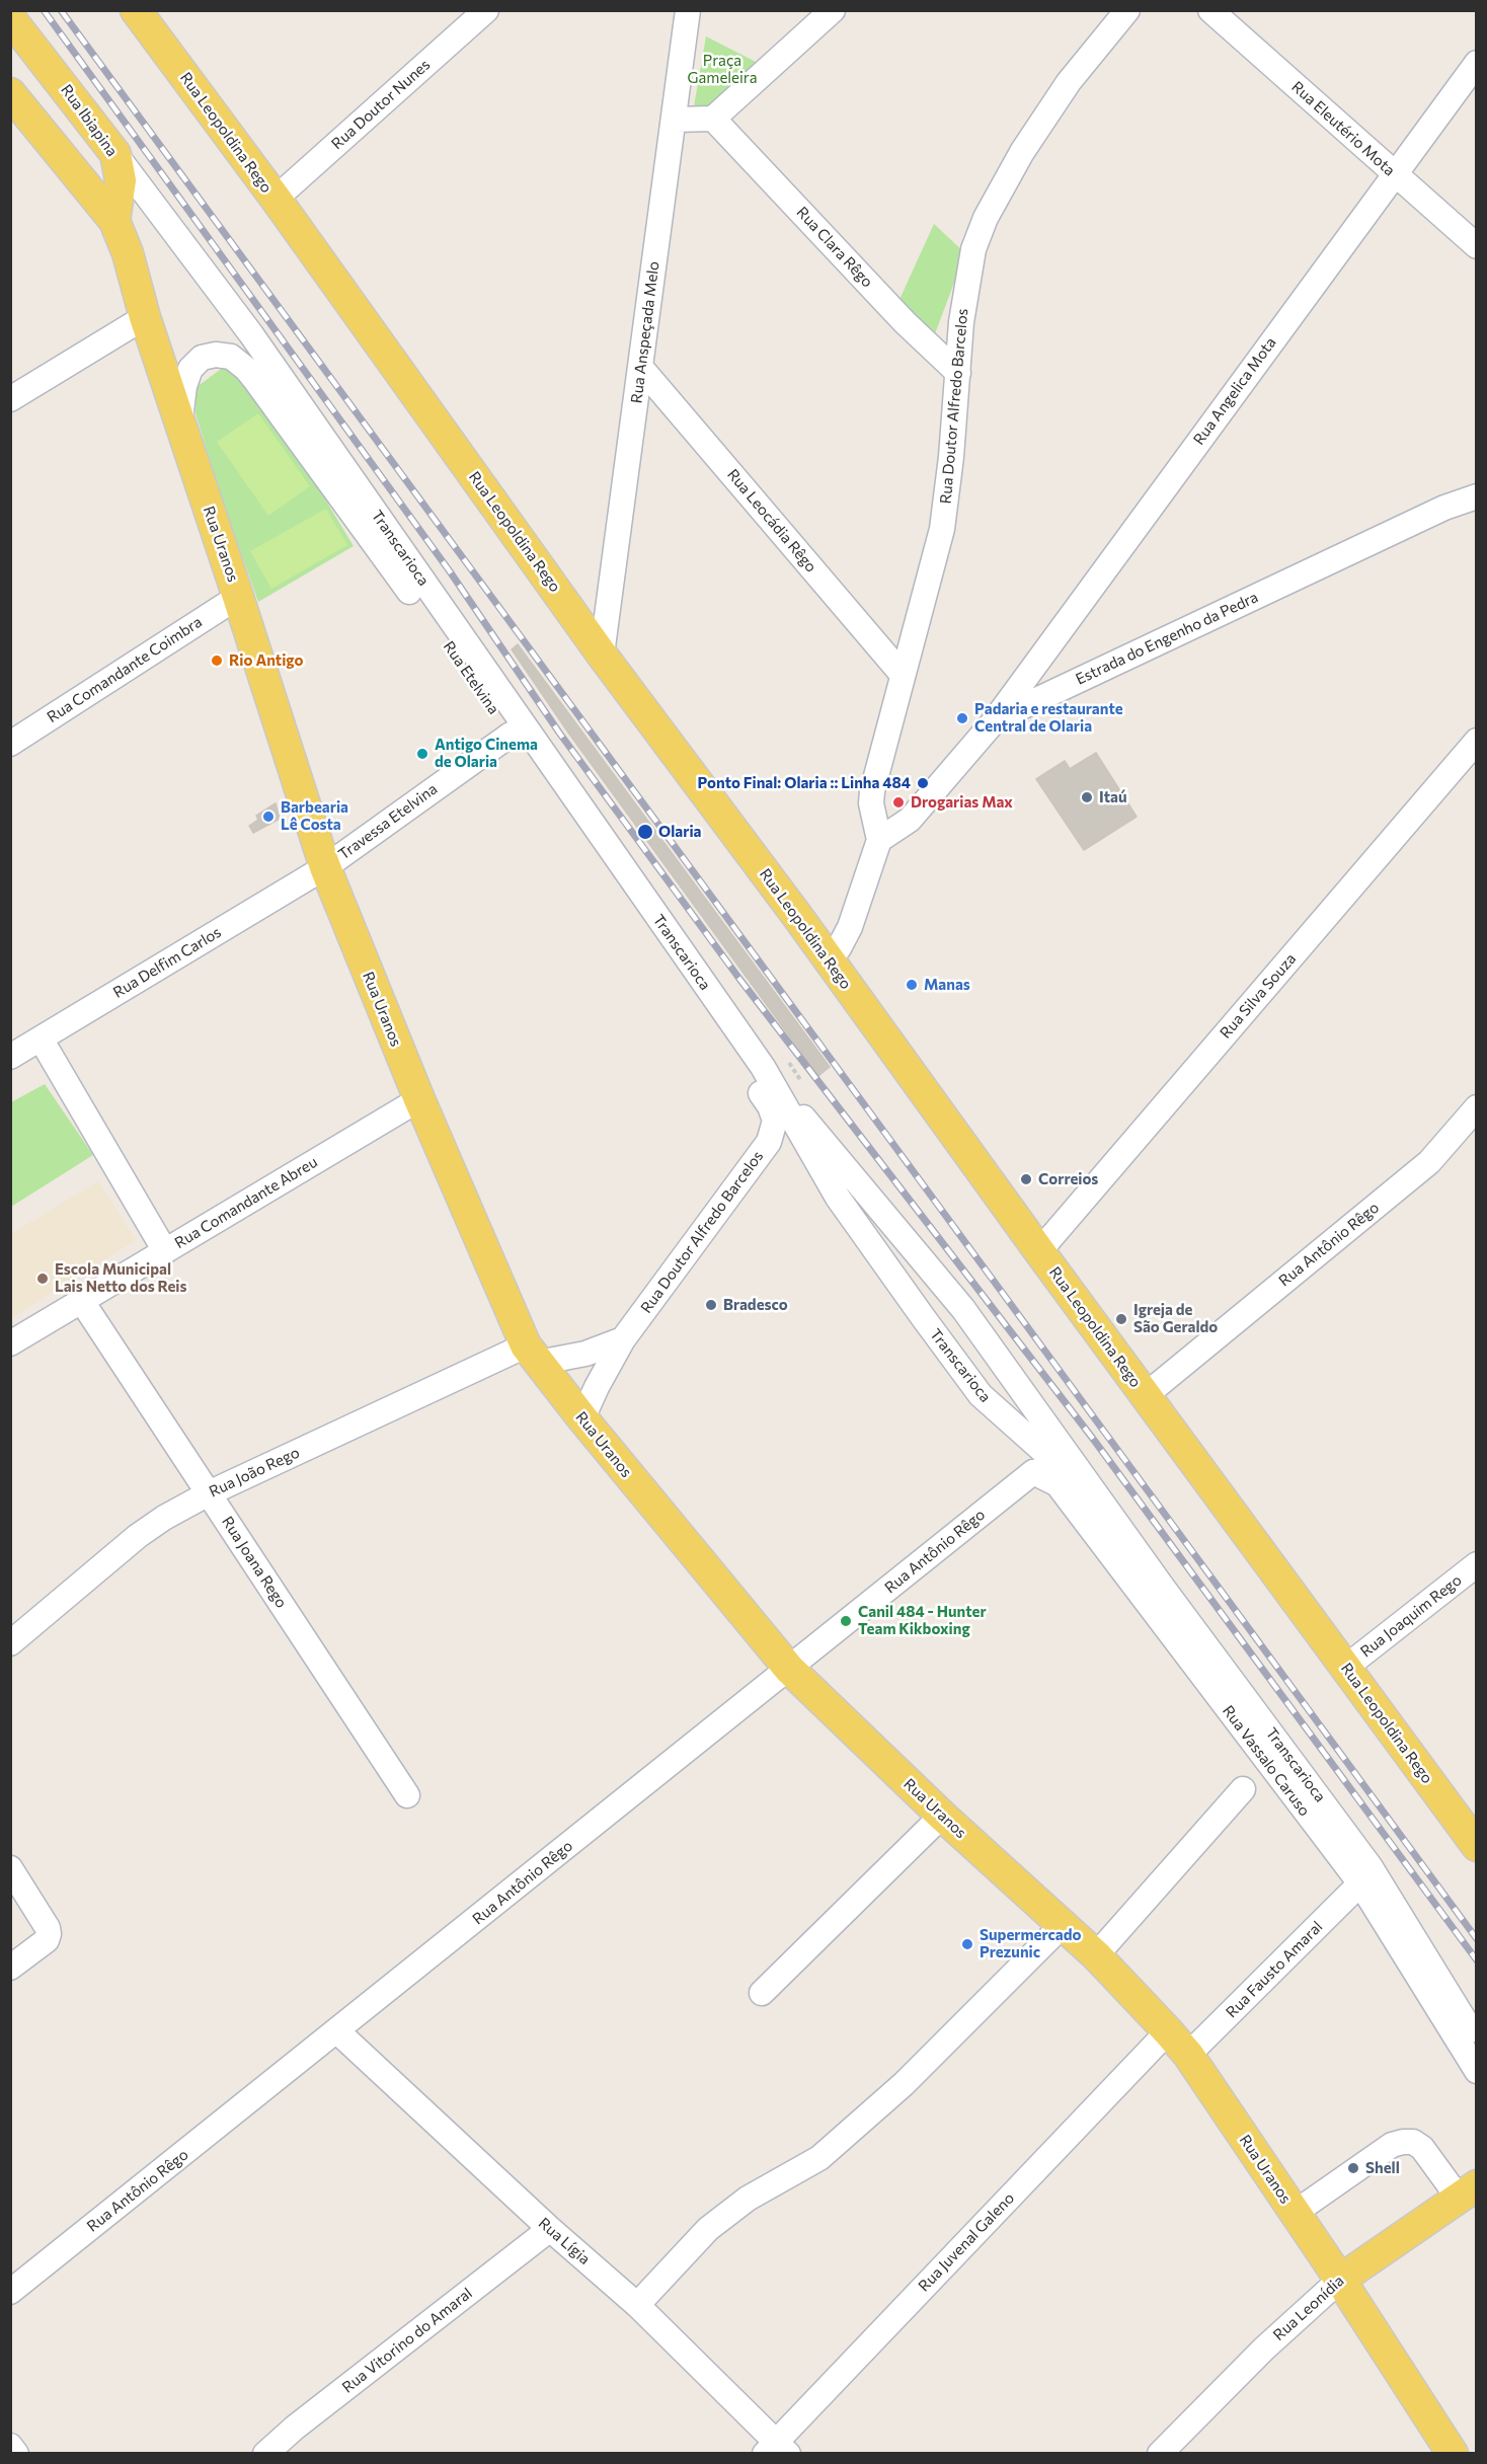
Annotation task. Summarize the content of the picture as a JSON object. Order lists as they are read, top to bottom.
{
  "streets": {
    "main road": [
      "Rua Ibiapina",
      "Rua Leopoldina Rego",
      "Rua Uranos",
      "Rua Leonídia"
    ],
    "street": [
      "Rua Doutor Nunes",
      "Rua Eleutério Mota",
      "Rua Clara Rêgo",
      "Rua Anspeçada Melo",
      "Rua Angelica Mota",
      "Rua Doutor Alfredo Barcelos",
      "Rua Leocádia Rêgo",
      "Transcarioca",
      "Estrada do Engenho da Pedra",
      "Rua Comandante Coimbra",
      "Rua Etelvina",
      "Travessa Etelvina",
      "Rua Delfim Carlos",
      "Rua Silva Souza",
      "Rua Comandante Abreu",
      "Rua Antônio Rêgo",
      "Rua João Rego",
      "Rua Joana Rego",
      "Rua Joaquim Rego",
      "Rua Vassalo Caruso",
      "Rua Fausto Amaral",
      "Rua Lígia",
      "Rua Juvenal Galeno",
      "Rua Vitorino do Amaral"
    ]
  },
  "crossings": [
    ["Rua Doutor Nunes", "Rua Leopoldina Rego"],
    ["Rua Ibiapina", "Rua Uranos"],
    ["Rua Ibiapina", "Transcarioca"],
    ["Rua Eleutério Mota", "Rua Angelica Mota"],
    ["Rua Leopoldina Rego", "Rua Anspeçada Melo"],
    ["Rua Leopoldina Rego", "Rua Silva Souza"],
    ["Rua Leopoldina Rego", "Rua Antônio Rêgo"],
    ["Rua Leopoldina Rego", "Rua Joaquim Rego"],
    ["Rua Clara Rêgo", "Rua Doutor Alfredo Barcelos"],
    ["Rua Anspeçada Melo", "Rua Leocádia Rêgo"],
    ["Rua Angelica Mota", "Estrada do Engenho da Pedra"],
    ["Rua Doutor Alfredo Barcelos", "Rua Leocádia Rêgo"],
    ["Rua Doutor Alfredo Barcelos", "Rua Uranos"],
    ["Rua Doutor Alfredo Barcelos", "Estrada do Engenho da Pedra"],
    ["Rua Doutor Alfredo Barcelos", "Rua Etelvina"],
    ["Rua Uranos", "Rua Comandante Coimbra"],
    ["Rua Uranos", "Rua Etelvina"],
    ["Rua Uranos", "Travessa Etelvina"],
    ["Rua Uranos", "Rua Delfim Carlos"],
    ["Rua Uranos", "Rua Comandante Abreu"],
    ["Rua Uranos", "Rua Antônio Rêgo"],
    ["Rua Uranos", "Rua João Rego"],
    ["Rua Uranos", "Rua Fausto Amaral"],
    ["Rua Uranos", "Rua Juvenal Galeno"],
    ["Rua Uranos", "Rua Leonídia"],
    ["Rua Etelvina", "Travessa Etelvina"],
    ["Travessa Etelvina", "Rua Delfim Carlos"],
    ["Rua Comandante Abreu", "Rua Joana Rego"],
    ["Rua Antônio Rêgo", "Rua Vassalo Caruso"],
    ["Rua Antônio Rêgo", "Rua Lígia"],
    ["Rua João Rego", "Rua Joana Rego"],
    ["Rua Vassalo Caruso", "Rua Fausto Amaral"],
    ["Rua Lígia", "Rua Juvenal Galeno"],
    ["Rua Lígia", "Rua Vitorino do Amaral"]
  ],
  "parks": ["Praça Gameleira"],
  "places": [
    "Rio Antigo",
    "Padaria e restaurante Central de Olaria",
    "Antigo Cinema de Olaria",
    "Ponto Final: Olaria :: Linha 484",
    "Itaú",
    "Drogarias Max",
    "Barbearia Lê Costa",
    "Olaria",
    "Manas",
    "Correios",
    "Escola Municipal Lais Netto dos Reis",
    "Bradesco",
    "Igreja de São Geraldo",
    "Canil 484 - Hunter Team Kikboxing",
    "Supermercado Prezunic",
    "Shell"
  ]
}
